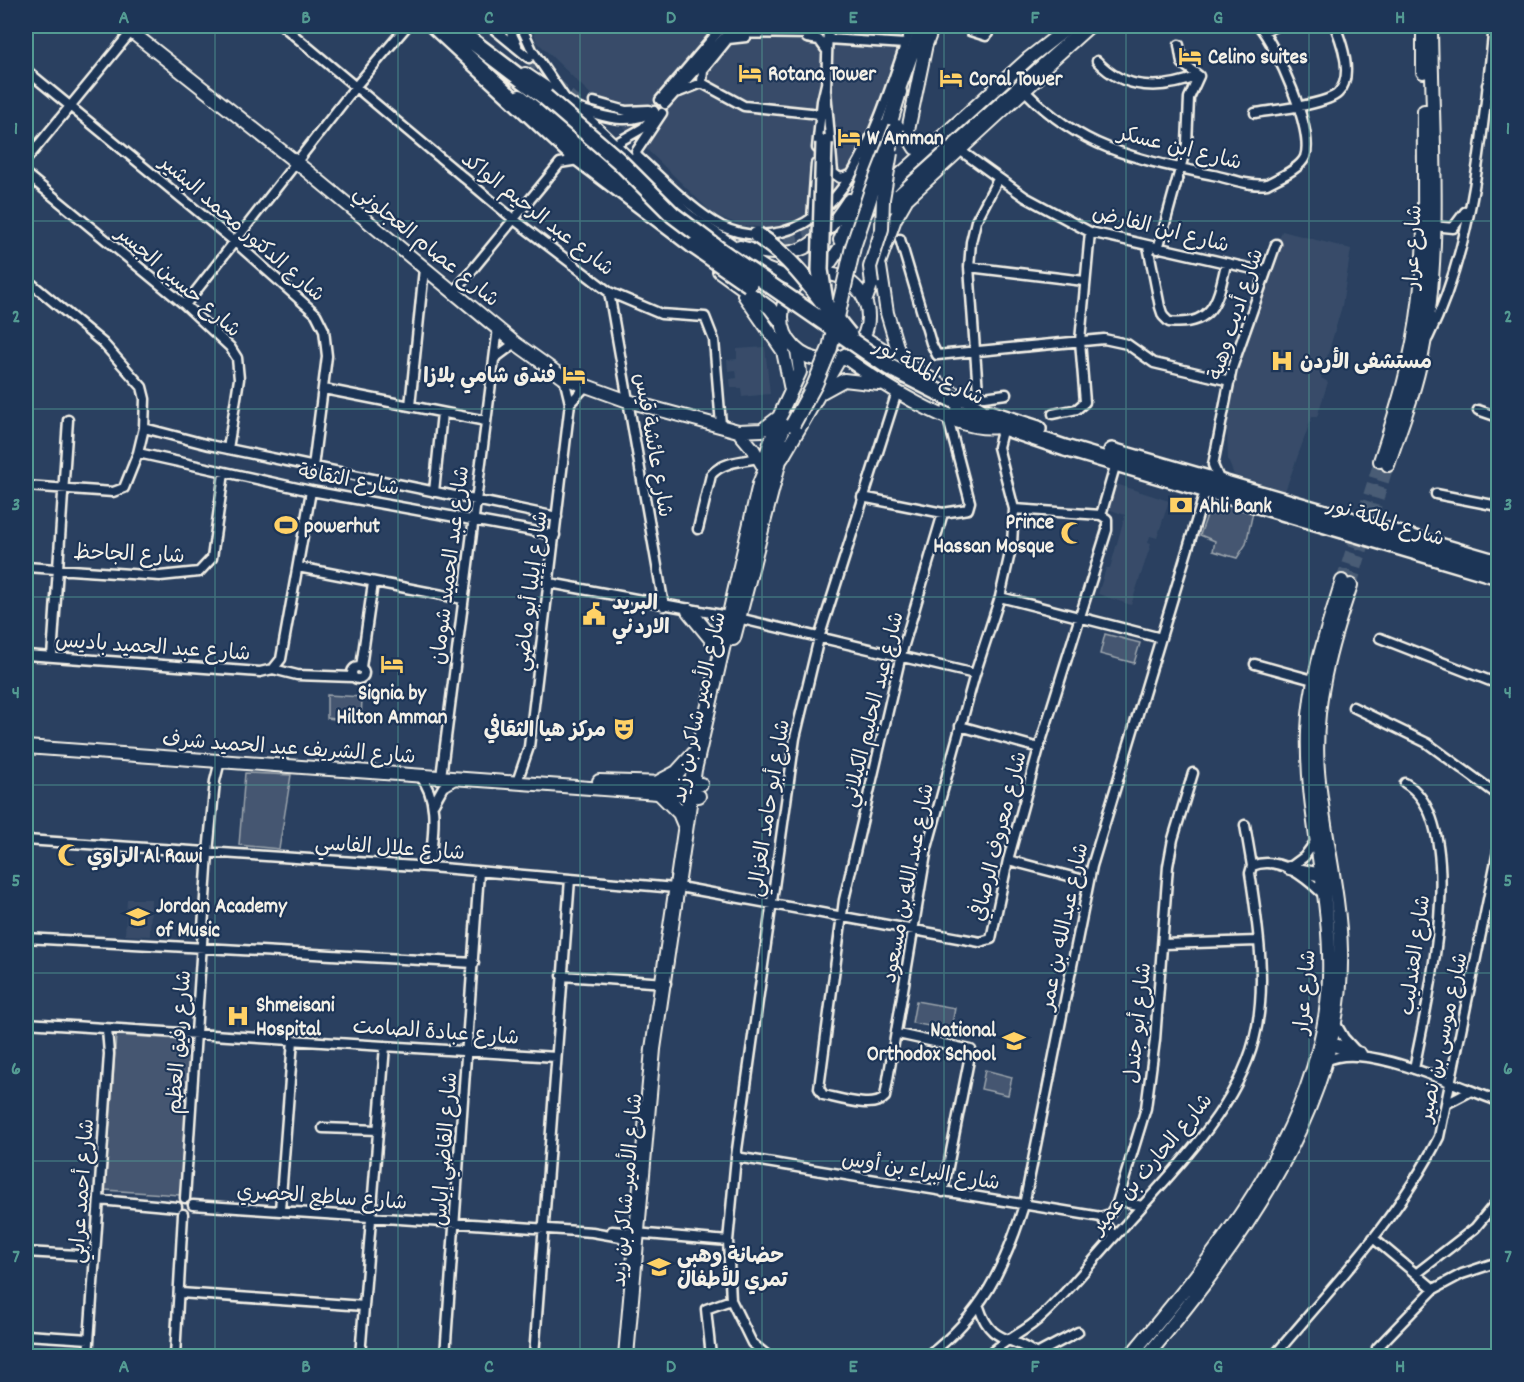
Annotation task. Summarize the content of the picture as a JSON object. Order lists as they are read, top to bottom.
{
  "streets": {
    "highway": ["شارع الملكة نور"],
    "main road": [
      "شارع عصام العجلوني",
      "شارع عرار",
      "شارع الأمير شاكر بن زيد",
      "شارع الشريف عبد الحميد شرف"
    ],
    "street": [
      "شارع ابن عسكر",
      "شارع عبد الرحيم الواكد",
      "شارع الدكتور محمد البشير",
      "شارع ابن الفارض",
      "شارع حسين الجسر",
      "شارع أديب وهبة",
      "شارع عائشة قيس",
      "شارع الثقافة",
      "شارع الجاحظ",
      "شارع عبد الحميد شومان",
      "شارع إيليا أبو ماضي",
      "شارع عبد الحميد باديس",
      "شارع عبد الحليم الكيلاني",
      "شارع أبو حامد الغزالي",
      "شارع معروف الرصافي",
      "شارع علال الفاسي",
      "شارع عبد الله بن مسعود",
      "شارع عبدالله بن عمر",
      "شارع العندليب",
      "شارع أبو جندل",
      "شارع عبادة الصامت",
      "شارع موسى بن نصير",
      "شارع رفيق العظم",
      "شارع القاضي إياس",
      "شارع الحارث بن عمير",
      "شارع البراء بن أوس",
      "شارع أحمد عرابي",
      "شارع ساطع الحصري"
    ]
  },
  "crossings": [
    ["شارع عبد الرحيم الواكد", "شارع عصام العجلوني"],
    ["شارع عبد الرحيم الواكد", "شارع عائشة قيس"],
    ["شارع الدكتور محمد البشير", "شارع الثقافة"],
    ["شارع ابن الفارض", "شارع أديب وهبة"],
    ["شارع عصام العجلوني", "شارع عائشة قيس"],
    ["شارع عصام العجلوني", "شارع عبد الحميد شومان"],
    ["شارع عصام العجلوني", "شارع إيليا أبو ماضي"],
    ["شارع عصام العجلوني", "شارع الأمير شاكر بن زيد"],
    ["شارع حسين الجسر", "شارع الثقافة"],
    ["شارع الملكة نور", "شارع عبد الله بن مسعود"],
    ["شارع الملكة نور", "شارع عبدالله بن عمر"],
    ["شارع الثقافة", "شارع الجاحظ"],
    ["شارع الثقافة", "شارع عبد الحميد شومان"],
    ["شارع الثقافة", "شارع إيليا أبو ماضي"],
    ["شارع الثقافة", "شارع عبد الحميد باديس"],
    ["شارع عبد الحميد شومان", "شارع الشريف عبد الحميد شرف"],
    ["شارع إيليا أبو ماضي", "شارع الشريف عبد الحميد شرف"],
    ["شارع الأمير شاكر بن زيد", "شارع الشريف عبد الحميد شرف"],
    ["شارع الأمير شاكر بن زيد", "شارع معروف الرصافي"],
    ["شارع الأمير شاكر بن زيد", "شارع علال الفاسي"],
    ["شارع الأمير شاكر بن زيد", "شارع ساطع الحصري"],
    ["شارع عبد الحليم الكيلاني", "شارع معروف الرصافي"],
    ["شارع عبد الحليم الكيلاني", "شارع عبد الله بن مسعود"],
    ["شارع الشريف عبد الحميد شرف", "شارع رفيق العظم"],
    ["شارع أبو حامد الغزالي", "شارع معروف الرصافي"],
    ["شارع أبو حامد الغزالي", "شارع البراء بن أوس"],
    ["شارع أبو حامد الغزالي", "شارع ساطع الحصري"],
    ["شارع معروف الرصافي", "شارع علال الفاسي"],
    ["شارع معروف الرصافي", "شارع عبد الله بن مسعود"],
    ["شارع علال الفاسي", "شارع رفيق العظم"],
    ["شارع علال الفاسي", "شارع القاضي إياس"],
    ["شارع عبدالله بن عمر", "شارع البراء بن أوس"],
    ["شارع أبو جندل", "شارع الحارث بن عمير"],
    ["شارع أبو جندل", "شارع البراء بن أوس"],
    ["شارع عبادة الصامت", "شارع رفيق العظم"],
    ["شارع عبادة الصامت", "شارع القاضي إياس"],
    ["شارع عبادة الصامت", "شارع أحمد عرابي"],
    ["شارع القاضي إياس", "شارع ساطع الحصري"]
  ],
  "places": {
    "hotel": [
      "Celino suites",
      "Rotana Tower",
      "Coral Tower",
      "W Amman",
      "فندق شامي بلازا",
      "Signia by Hilton Amman"
    ],
    "hospital": ["مستشفى الأردن", "Shmeisani Hospital"],
    "bank": ["Ahli Bank"],
    "sports": ["powerhut"],
    "mosque": ["Prince Hassan Mosque", "الراوي Al Rawi"],
    "public building": ["البريد الاردني"],
    "theatre": ["مركز هيا الثقافي"],
    "school or university": ["Jordan Academy of Music", "National Orthodox School", "حضانة وهبي تمري للأطفال"]
  },
  "grid": {
    "columns": [
      "A",
      "B",
      "C",
      "D",
      "E",
      "F",
      "G",
      "H"
    ],
    "rows": [
      "1",
      "2",
      "3",
      "4",
      "5",
      "6",
      "7"
    ]
  }
}
